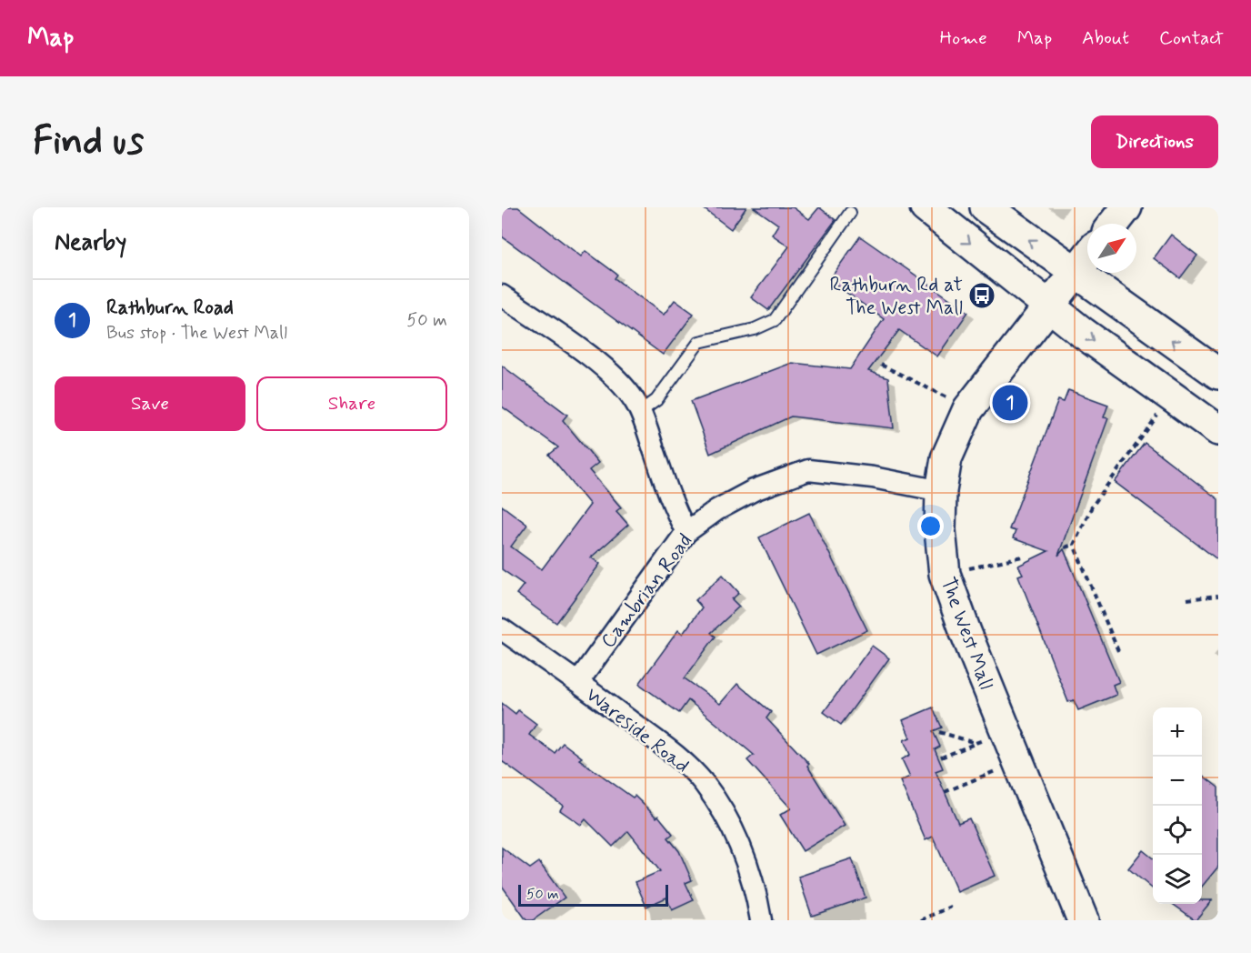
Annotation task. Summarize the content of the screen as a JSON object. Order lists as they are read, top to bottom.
{
  "streets": {
    "main road": ["The West Mall"],
    "street": ["Cambrian Road", "Wareside Road"]
  },
  "crossings": [
    ["Cambrian Road", "The West Mall"],
    ["Cambrian Road", "Wareside Road"]
  ],
  "places": {
    "bus stop": ["Rathburn Rd at The West Mall"]
  },
  "scale_bar": "50 m",
  "north": "top right",
  "page": {
    "header": "Map",
    "nav": [
      "Home",
      "Map",
      "About",
      "Contact"
    ],
    "buttons": [
      "Directions",
      ["Save", "Share"]
    ],
    "title": "Find us",
    "heading": "Nearby",
    "list": [
      {
        "mark": "1",
        "name": "Rathburn Road",
        "note": "Bus stop · The West Mall",
        "value": "50 m"
      }
    ],
    "pins": "1",
    "map_buttons": ["+", "−"],
    "scale": "50 m"
  }
}
